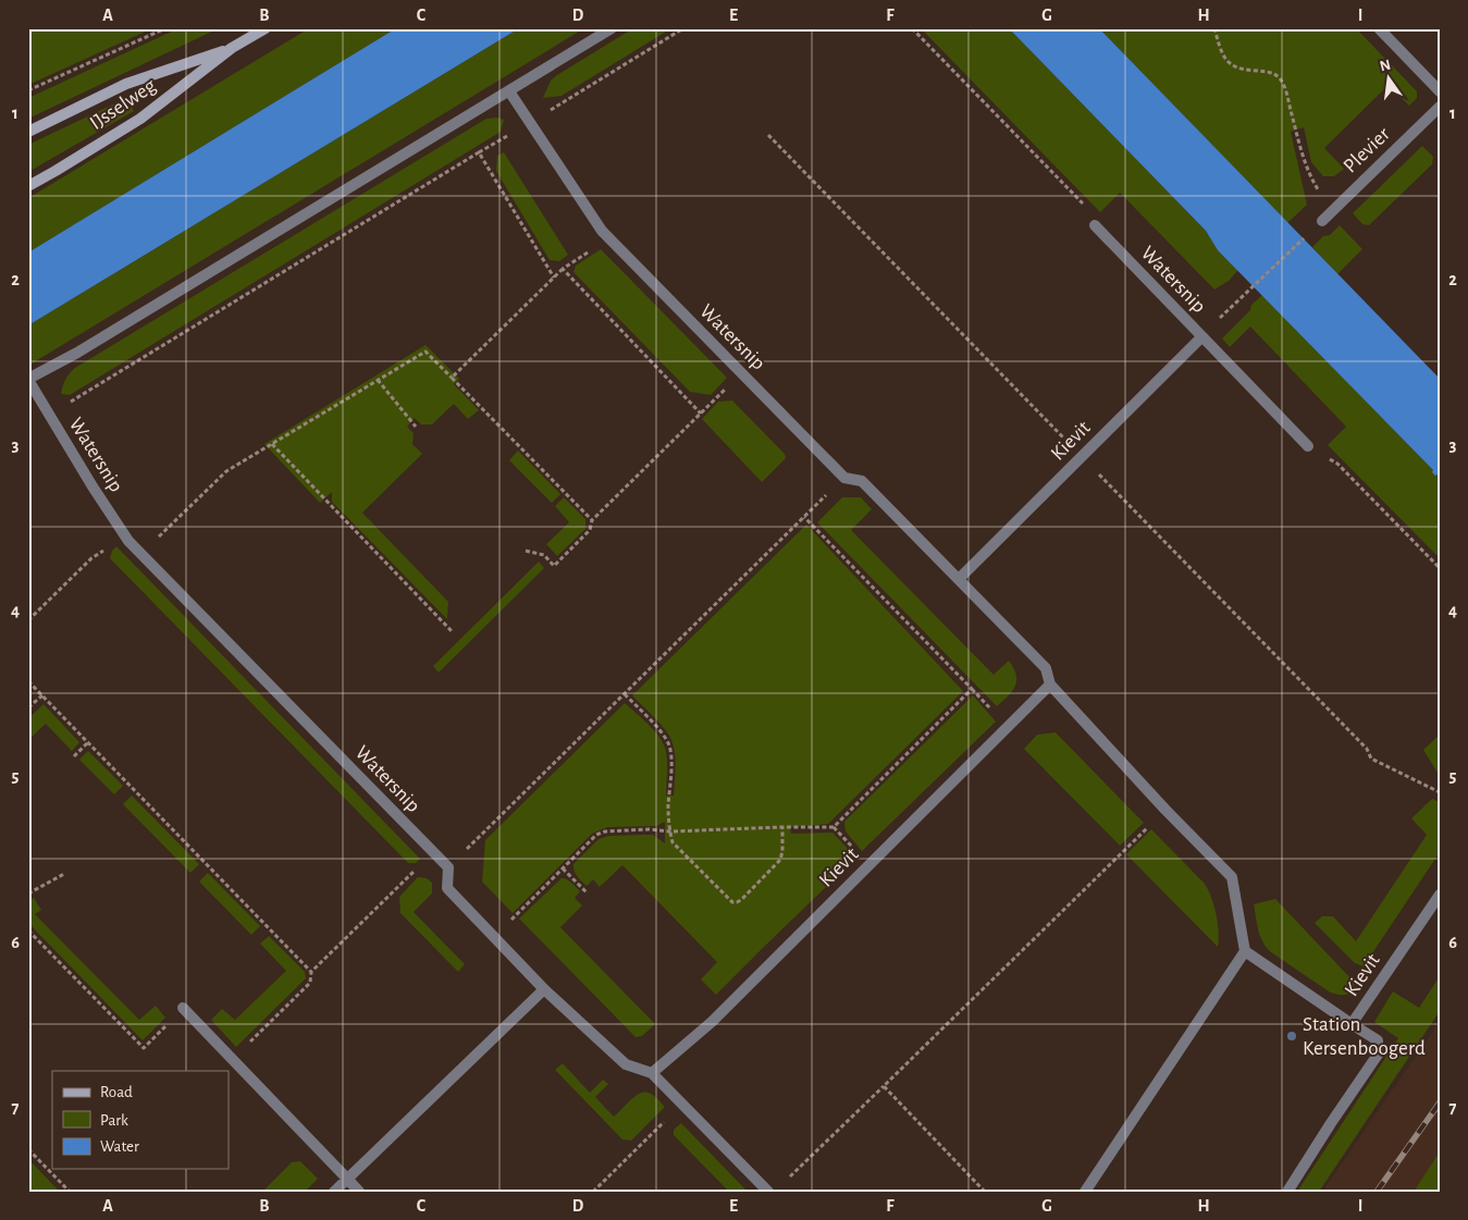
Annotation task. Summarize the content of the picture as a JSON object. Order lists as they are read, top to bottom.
{
  "streets": {
    "street": [
      "IJsselweg",
      "Plevier",
      "Watersnip",
      "Kievit"
    ]
  },
  "crossings": [
    ["Watersnip", "Kievit"]
  ],
  "places": ["Station Kersenboogerd"],
  "legend": ["Road", "Park", "Water"],
  "north": "top",
  "grid": {
    "columns": [
      "A",
      "B",
      "C",
      "D",
      "E",
      "F",
      "G",
      "H",
      "I"
    ],
    "rows": [
      "1",
      "2",
      "3",
      "4",
      "5",
      "6",
      "7"
    ]
  }
}
